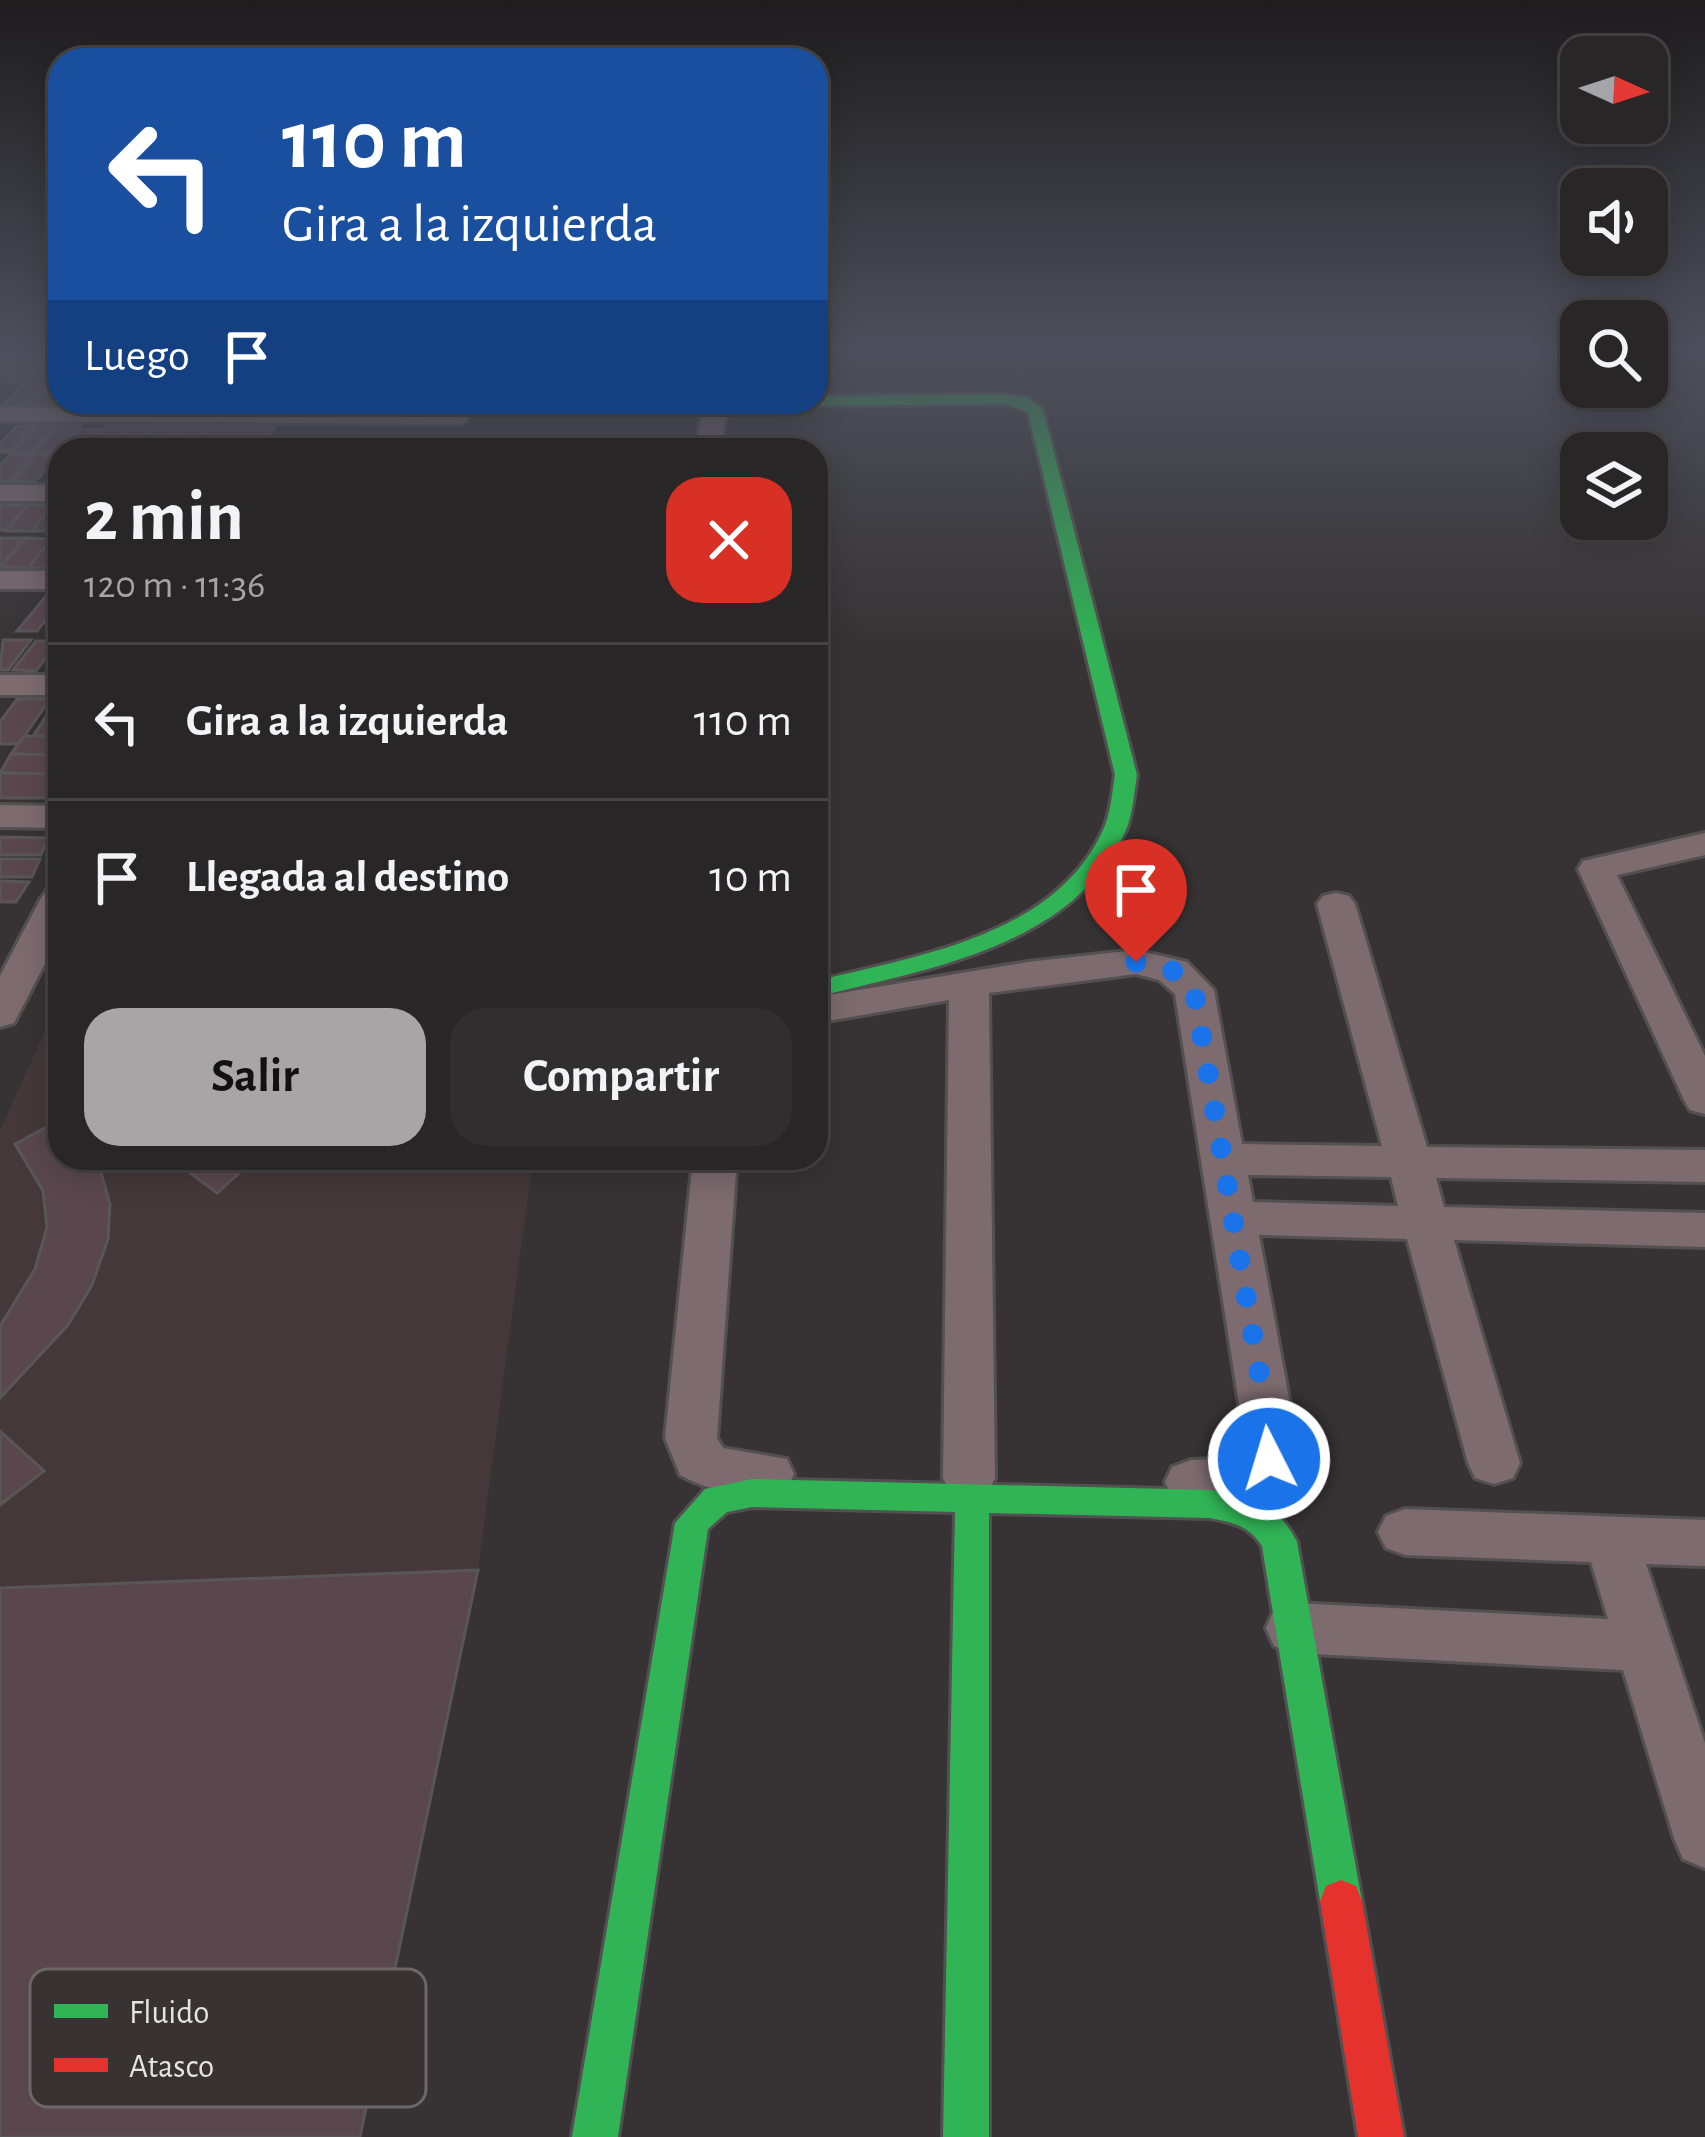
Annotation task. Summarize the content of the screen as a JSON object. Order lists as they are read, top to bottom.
{
  "legend": ["Fluido", "Atasco"],
  "north": "right",
  "page": {
    "turn": ["110 m", "Gira a la izquierda"],
    "then": "Luego",
    "heading": ["2 min", "120 m · 11:36"],
    "list": [
      {
        "name": "Gira a la izquierda",
        "value": "110 m"
      },
      {
        "name": "Llegada al destino",
        "value": "10 m"
      }
    ],
    "buttons": ["Salir", "Compartir"]
  }
}
